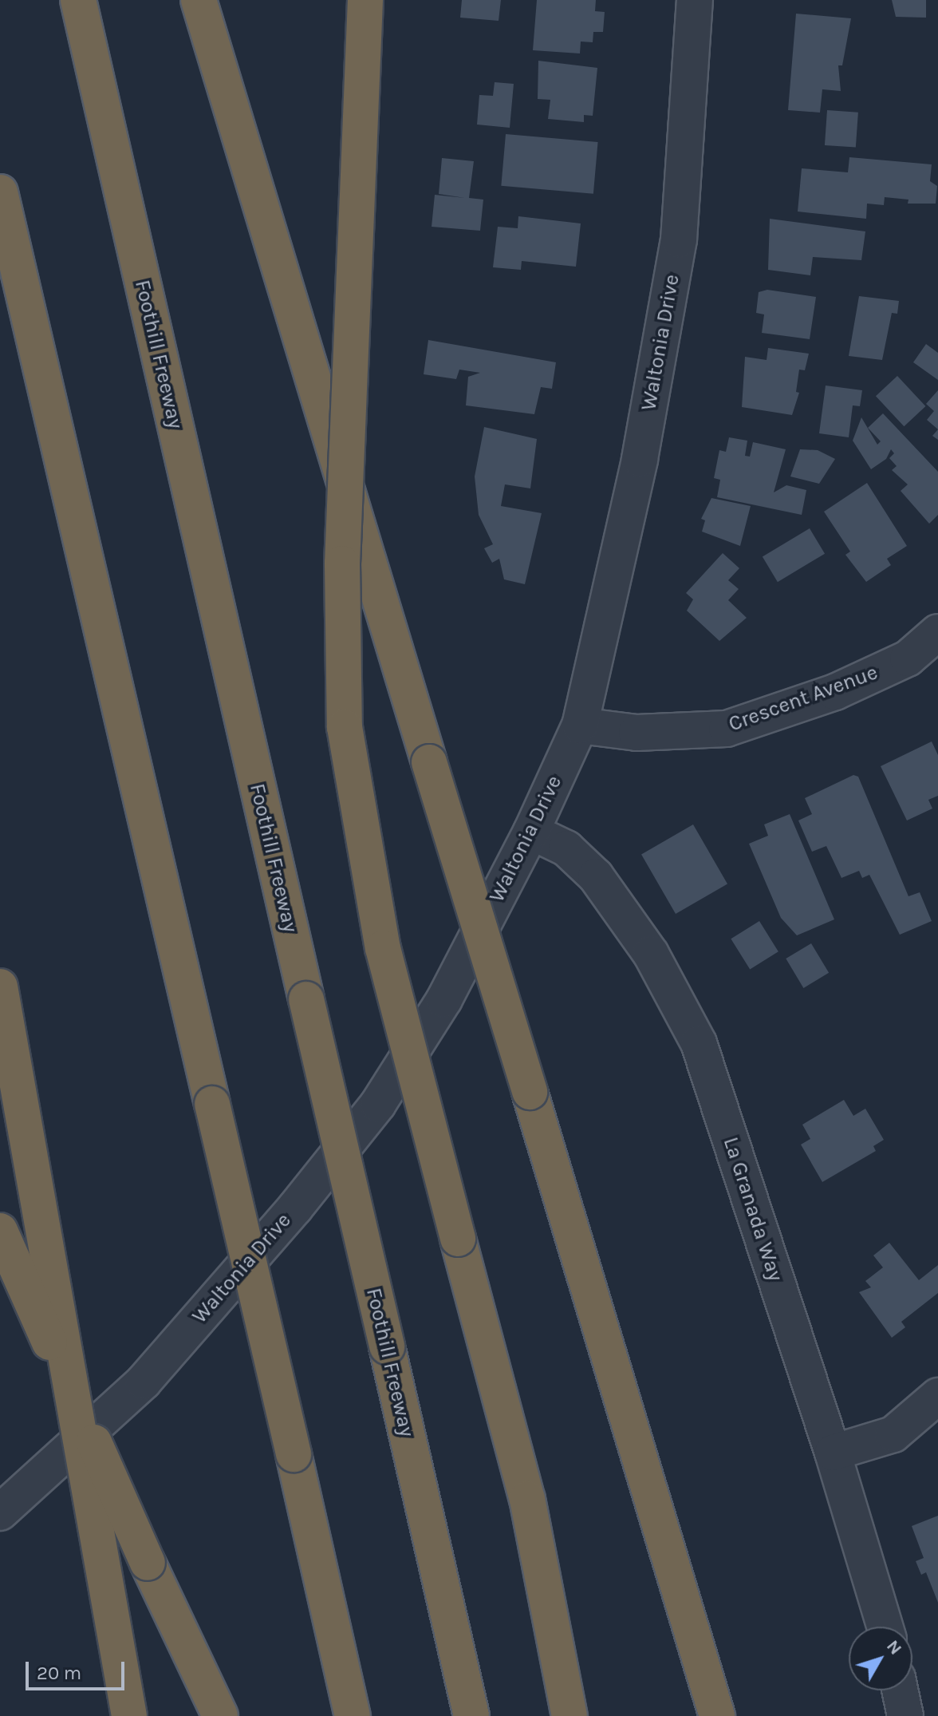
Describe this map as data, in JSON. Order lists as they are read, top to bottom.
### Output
{
  "streets": {
    "highway": ["Foothill Freeway"],
    "street": ["Waltonia Drive", "Crescent Avenue", "La Granada Way"]
  },
  "crossings": [
    ["Waltonia Drive", "Crescent Avenue"],
    ["Waltonia Drive", "La Granada Way"]
  ],
  "scale_bar": "20 m",
  "north": "top right"
}
